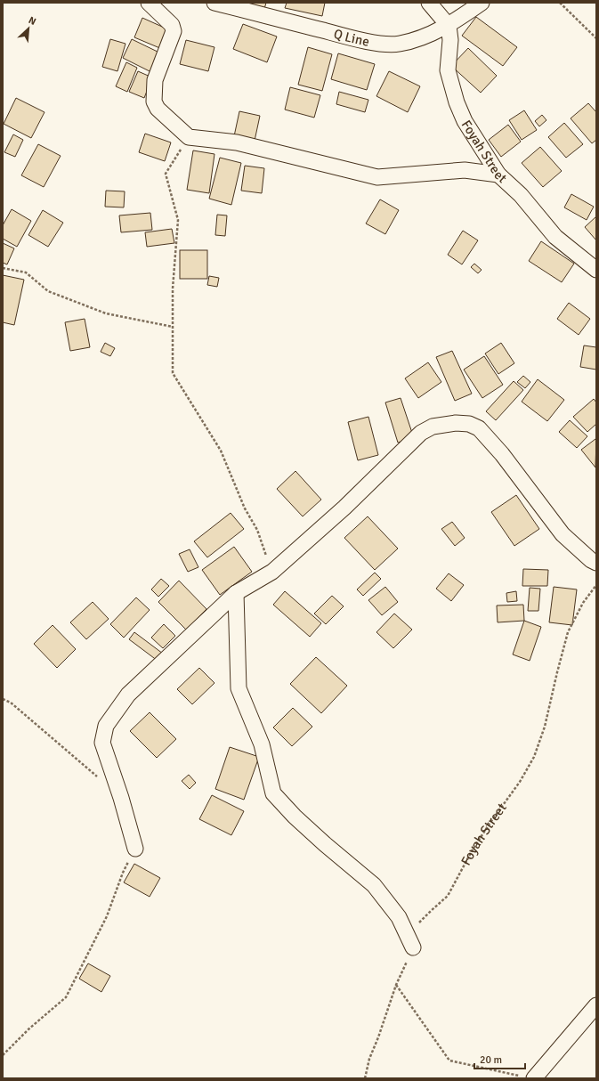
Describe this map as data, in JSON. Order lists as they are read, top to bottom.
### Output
{
  "streets": {
    "street": ["Q Line", "Foyah Street"]
  },
  "crossings": [
    ["Q Line", "Foyah Street"]
  ],
  "scale_bar": "20 m",
  "north": "top right"
}
